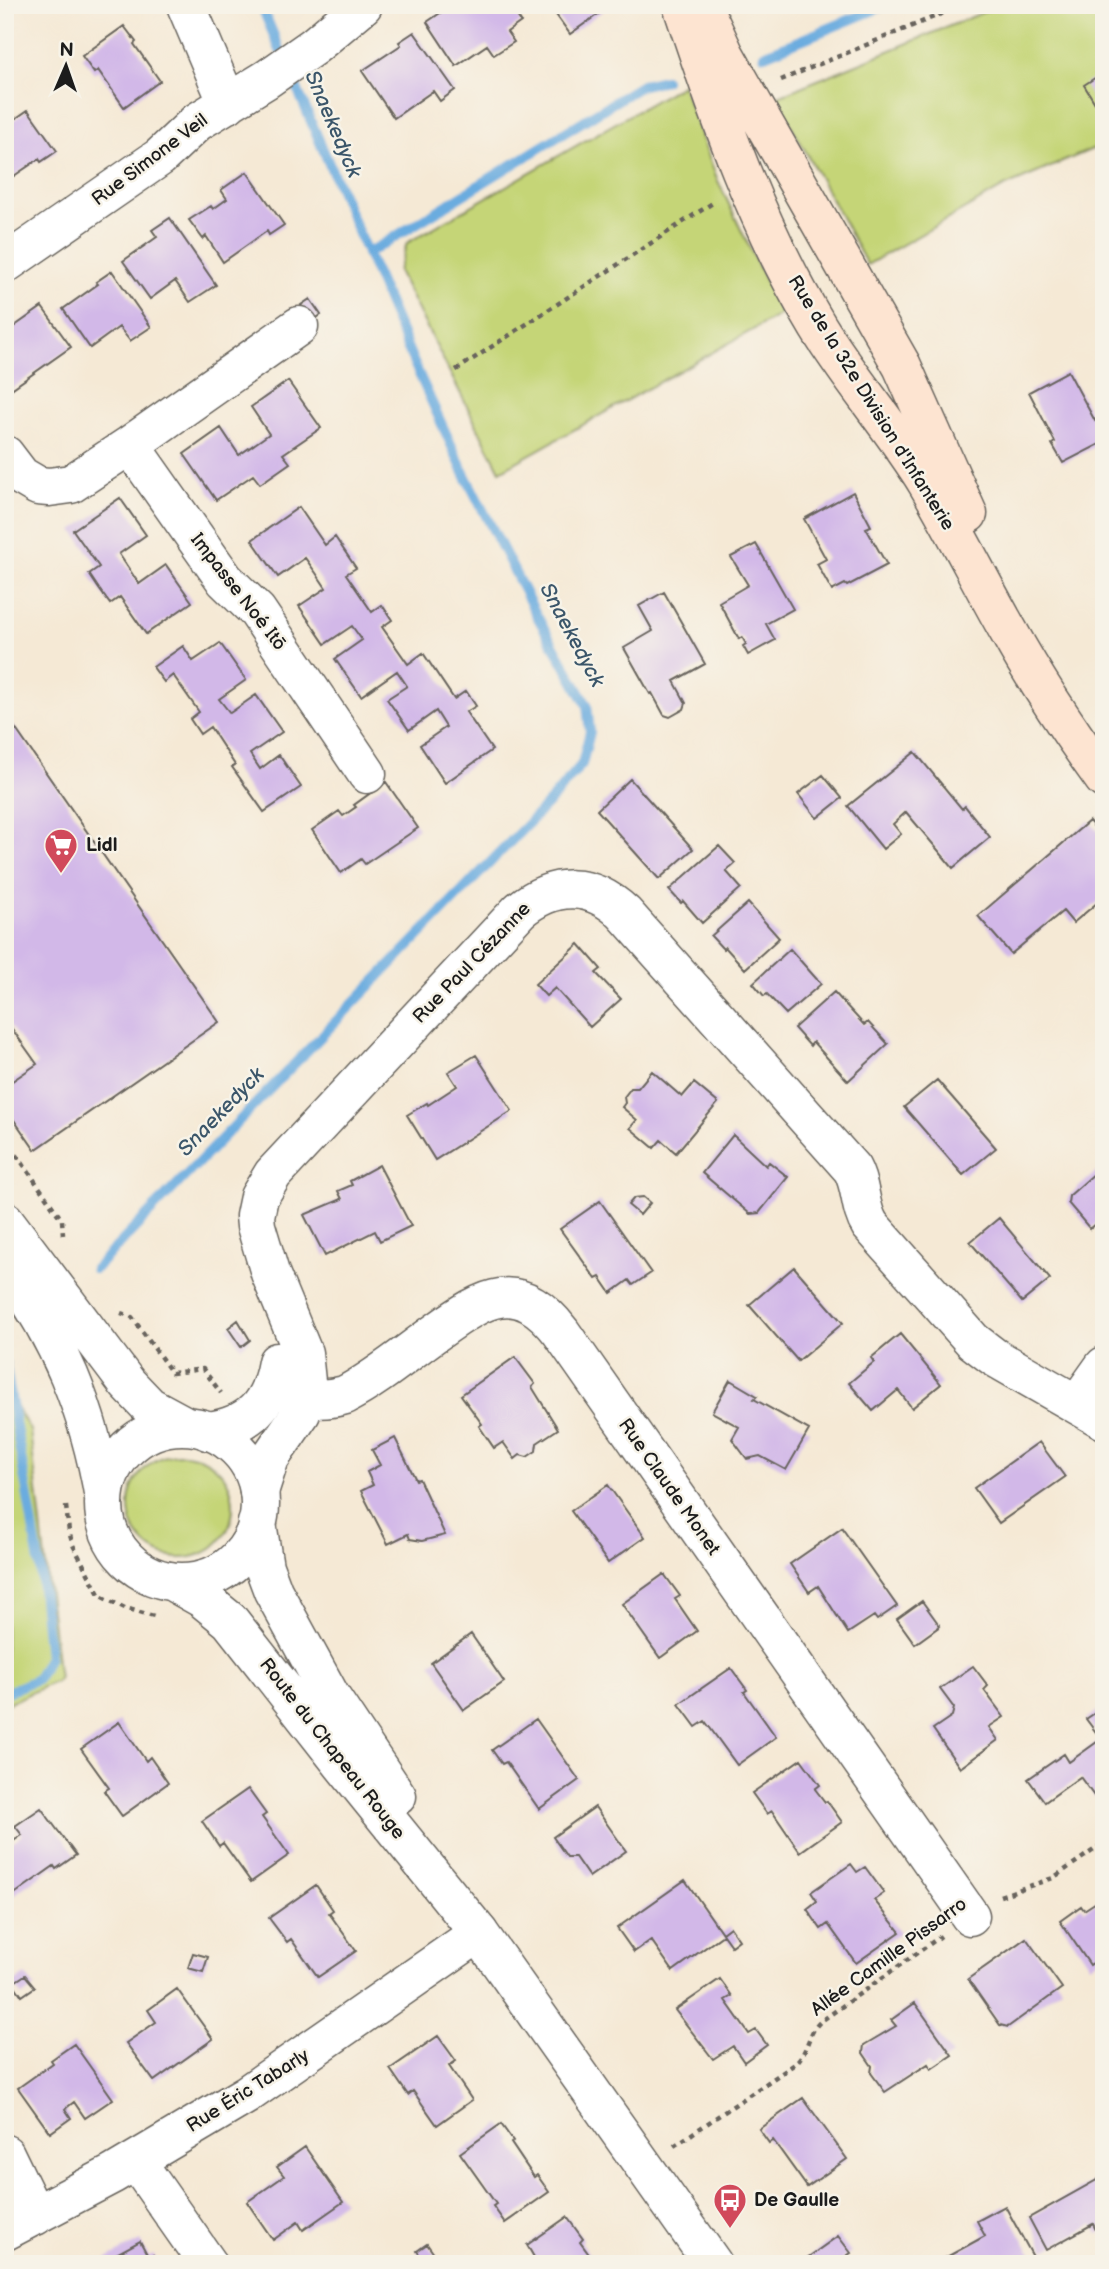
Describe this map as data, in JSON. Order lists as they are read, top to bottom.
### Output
{
  "streets": {
    "main road": ["Rue de la 32e Division d'Infanterie"],
    "street": [
      "Rue Simone Veil",
      "Impasse Noé Itō",
      "Rue Paul Cézanne",
      "Rue Claude Monet",
      "Route du Chapeau Rouge",
      "Rue Éric Tabarly"
    ],
    "path": ["Allée Camille Pissarro"]
  },
  "crossings": [
    ["Rue Paul Cézanne", "Rue Claude Monet"],
    ["Rue Paul Cézanne", "Route du Chapeau Rouge"],
    ["Rue Claude Monet", "Allée Camille Pissarro"],
    ["Route du Chapeau Rouge", "Allée Camille Pissarro"],
    ["Route du Chapeau Rouge", "Rue Éric Tabarly"]
  ],
  "water": ["Snaekedyck"],
  "places": {
    "supermarket": ["Lidl"],
    "bus stop": ["De Gaulle"]
  },
  "north": "top"
}
